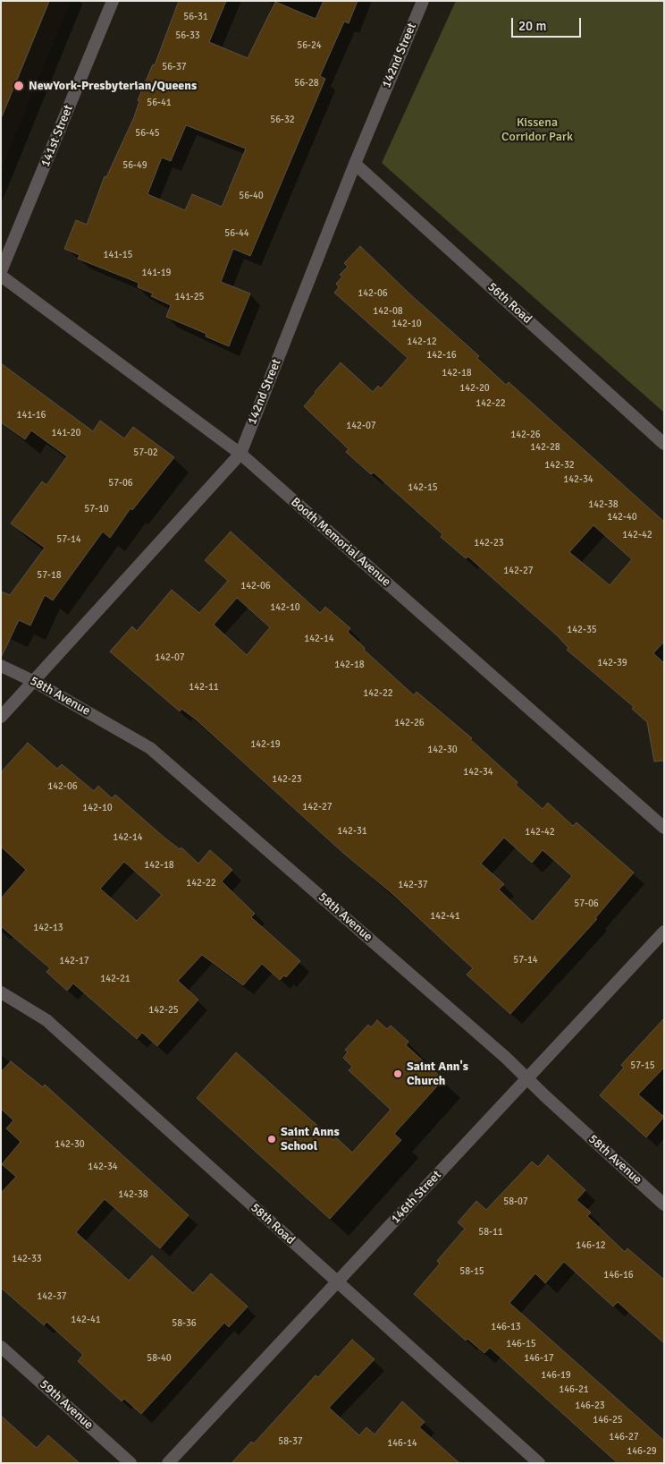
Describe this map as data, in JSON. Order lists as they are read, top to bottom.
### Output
{
  "streets": {
    "street": [
      "142nd Street",
      "141st Street",
      "56th Road",
      "Booth Memorial Avenue",
      "58th Avenue",
      "146th Street",
      "58th Road",
      "59th Avenue"
    ]
  },
  "crossings": [
    ["142nd Street", "56th Road"],
    ["142nd Street", "Booth Memorial Avenue"],
    ["142nd Street", "58th Avenue"],
    ["58th Avenue", "146th Street"],
    ["146th Street", "58th Road"]
  ],
  "parks": ["Kissena Corridor Park"],
  "places": ["NewYork-Presbyterian/Queens", "Saint Ann's Church", "Saint Anns School"],
  "house_numbers": [
    "56-31",
    "56-33",
    "56-24",
    "56-37",
    "56-28",
    "56-41",
    "56-32",
    "56-45",
    "56-49",
    "56-40",
    "56-44",
    "141-15",
    "141-19",
    "142-06",
    "141-25",
    "142-08",
    "142-10",
    "142-12",
    "142-16",
    "142-18",
    "142-20",
    "142-22",
    "141-16",
    "142-07",
    "141-20",
    "142-26",
    "142-28",
    "57-02",
    "142-32",
    "142-34",
    "57-06",
    "142-15",
    "142-38",
    "57-10",
    "142-40",
    "142-42",
    "57-14",
    "142-23",
    "142-27",
    "57-18",
    "142-06",
    "142-10",
    "142-35",
    "142-14",
    "142-07",
    "142-39",
    "142-18",
    "142-11",
    "142-22",
    "142-26",
    "142-19",
    "142-30",
    "142-34",
    "142-23",
    "142-06",
    "142-27",
    "142-10",
    "142-31",
    "142-42",
    "142-14",
    "142-18",
    "142-22",
    "142-37",
    "57-06",
    "142-41",
    "142-13",
    "57-14",
    "142-17",
    "142-21",
    "142-25",
    "57-15",
    "142-30",
    "142-34",
    "142-38",
    "58-07",
    "58-11",
    "146-12",
    "142-33",
    "58-15",
    "146-16",
    "142-37",
    "142-41",
    "58-36",
    "146-13",
    "146-15",
    "58-40",
    "146-17",
    "146-19",
    "146-21",
    "146-23",
    "146-25",
    "146-27",
    "58-37",
    "146-14",
    "146-29"
  ],
  "scale_bar": "20 m"
}
